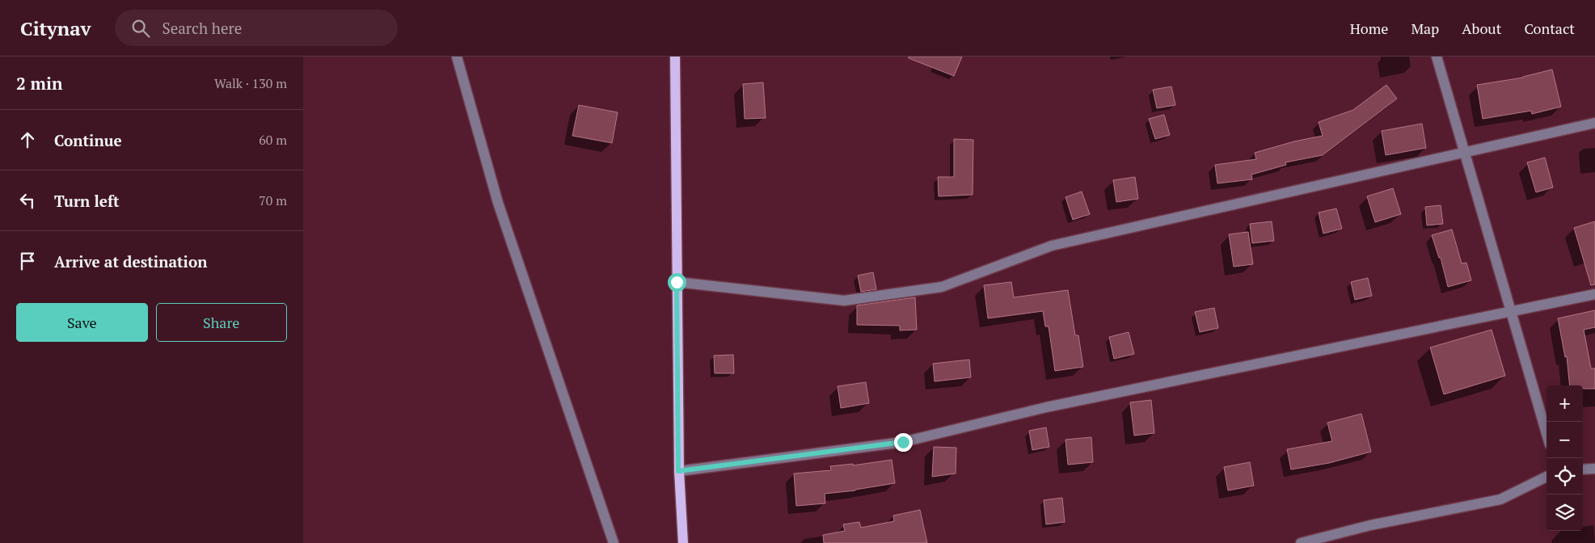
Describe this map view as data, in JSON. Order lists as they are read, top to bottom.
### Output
{
  "page": {
    "header": "Citynav",
    "search": "Search here",
    "nav": [
      "Home",
      "Map",
      "About",
      "Contact"
    ],
    "heading": ["2 min", "Walk · 130 m"],
    "list": [
      ["Continue", "60 m"],
      ["Turn left", "70 m"],
      "Arrive at destination"
    ],
    "buttons": ["Save", "Share"],
    "map_buttons": ["+", "−"]
  }
}
